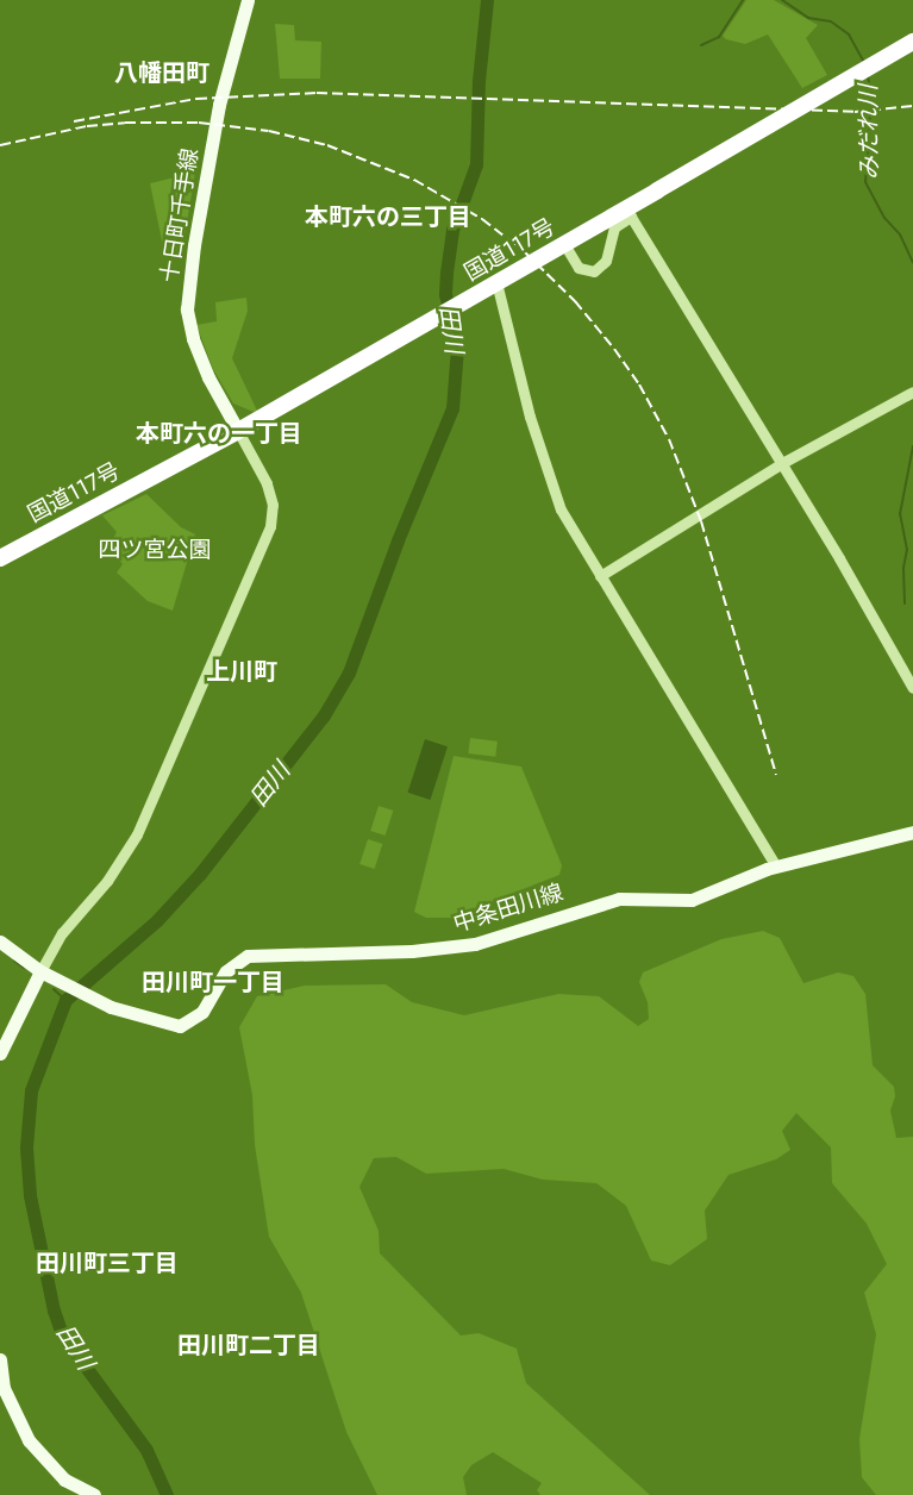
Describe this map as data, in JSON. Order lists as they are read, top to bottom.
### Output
{
  "streets": {
    "highway": ["国道117号"],
    "main road": ["十日町千手線", "中条田川線"]
  },
  "crossings": [
    ["十日町千手線", "国道117号"]
  ],
  "districts": [
    "八幡田町",
    "本町六の三丁目",
    "本町六の一丁目",
    "上川町",
    "田川町一丁目",
    "田川町三丁目",
    "田川町二丁目"
  ],
  "water": ["みだれ川", "田川"],
  "parks": ["四ツ宮公園"]
}
